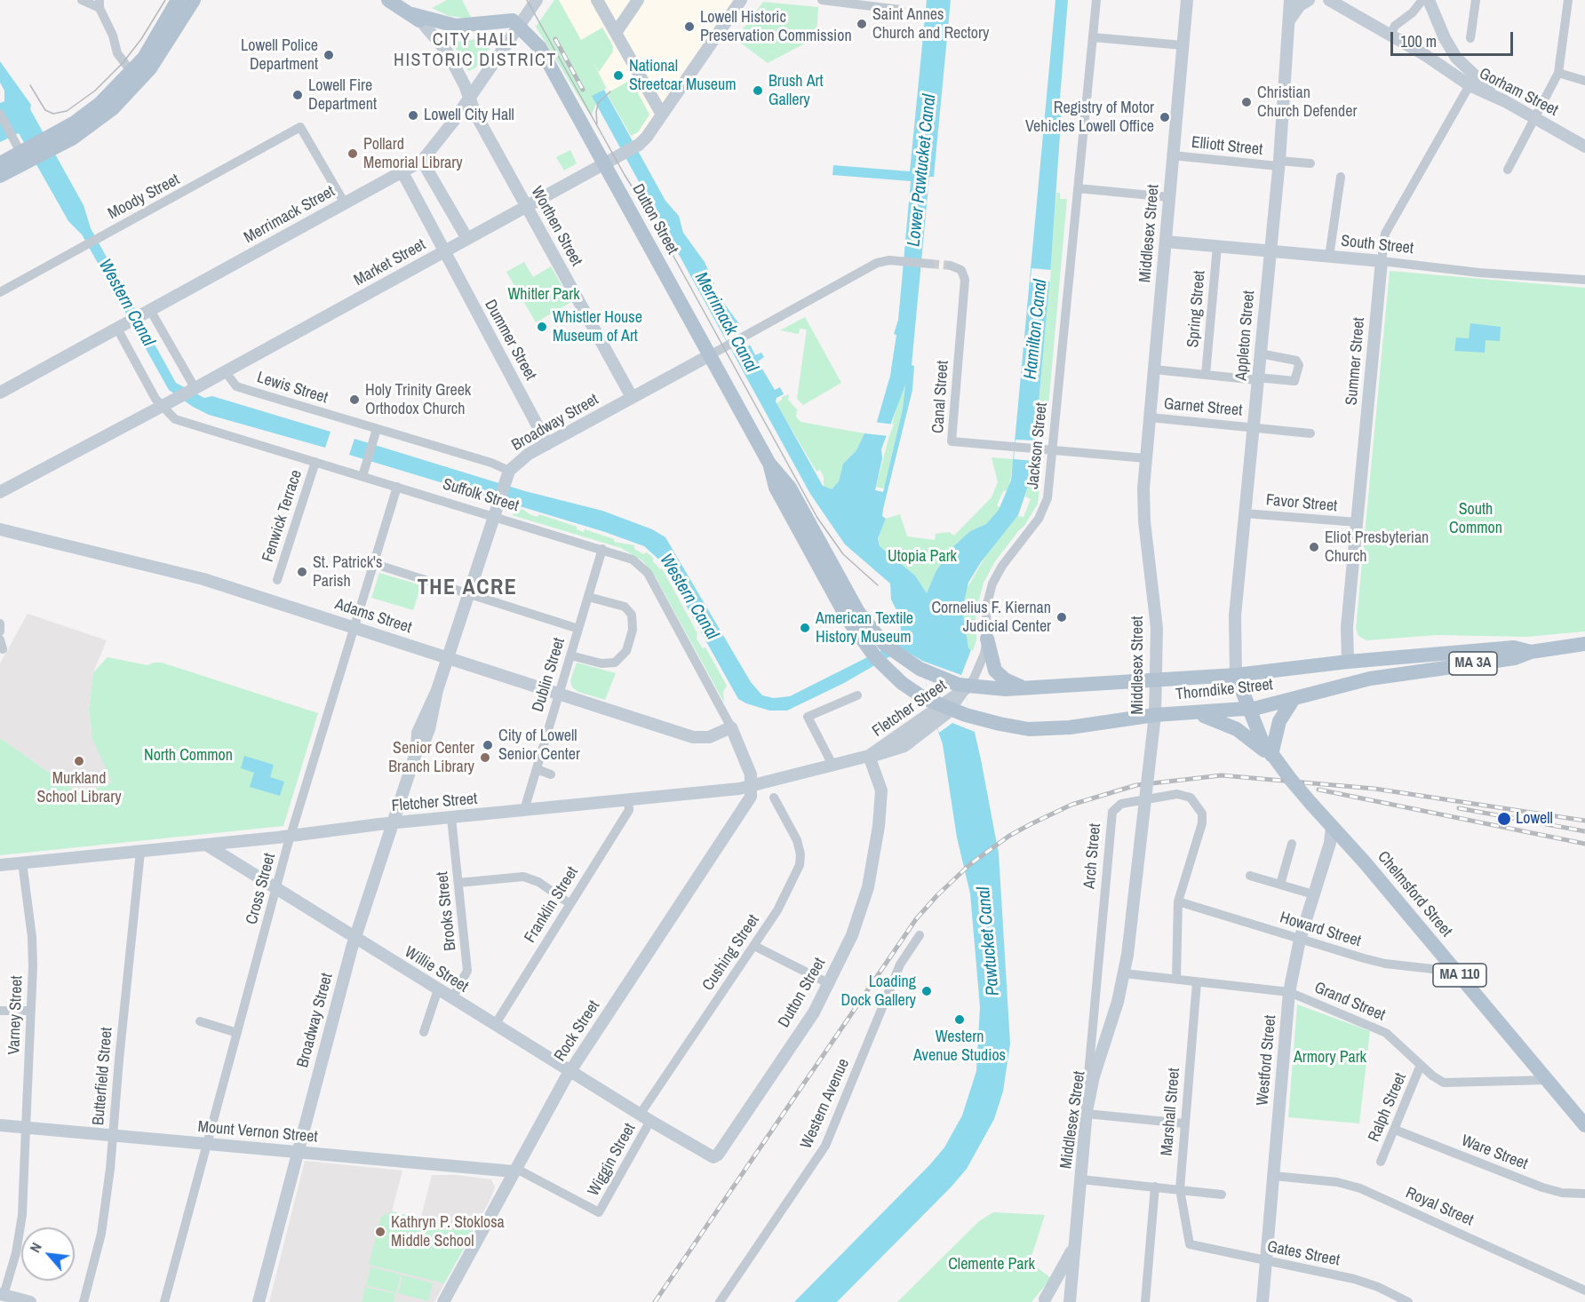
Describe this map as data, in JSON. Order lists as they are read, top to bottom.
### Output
{
  "streets": {
    "main road": [
      "Gorham Street",
      "Merrimack Street",
      "Dutton Street",
      "Worthen Street",
      "Middlesex Street",
      "South Street",
      "Market Street",
      "Appleton Street",
      "Dummer Street",
      "Summer Street",
      "Broadway Street",
      "Suffolk Street",
      "Adams Street",
      "MA 3A",
      "Thorndike Street",
      "Fletcher Street",
      "Chelmsford Street",
      "Willie Street",
      "MA 110",
      "Rock Street",
      "Westford Street",
      "Mount Vernon Street"
    ],
    "street": [
      "Elliott Street",
      "Moody Street",
      "Spring Street",
      "Lewis Street",
      "Canal Street",
      "Garnet Street",
      "Jackson Street",
      "Favor Street",
      "Fenwick Terrace",
      "Dublin Street",
      "Arch Street",
      "Cross Street",
      "Franklin Street",
      "Brooks Street",
      "Howard Street",
      "Cushing Street",
      "Grand Street",
      "Varney Street",
      "Butterfield Street",
      "Western Avenue",
      "Ralph Street",
      "Marshall Street",
      "Ware Street",
      "Wiggin Street",
      "Royal Street",
      "Gates Street"
    ]
  },
  "crossings": [
    ["Gorham Street", "Summer Street"],
    ["Elliott Street", "Middlesex Street"],
    ["Elliott Street", "Appleton Street"],
    ["Moody Street", "Merrimack Street"],
    ["Merrimack Street", "Dutton Street"],
    ["Merrimack Street", "Worthen Street"],
    ["Merrimack Street", "Dummer Street"],
    ["Merrimack Street", "Suffolk Street"],
    ["Dutton Street", "Market Street"],
    ["Dutton Street", "Broadway Street"],
    ["Dutton Street", "Jackson Street"],
    ["Dutton Street", "Thorndike Street"],
    ["Dutton Street", "Fletcher Street"],
    ["Dutton Street", "Cushing Street"],
    ["Dutton Street", "Willie Street"],
    ["Dutton Street", "Wiggin Street"],
    ["Worthen Street", "Market Street"],
    ["Worthen Street", "Broadway Street"],
    ["Middlesex Street", "South Street"],
    ["Middlesex Street", "Canal Street"],
    ["Middlesex Street", "Garnet Street"],
    ["Middlesex Street", "Thorndike Street"],
    ["Middlesex Street", "Arch Street"],
    ["Middlesex Street", "Grand Street"],
    ["South Street", "Spring Street"],
    ["South Street", "Appleton Street"],
    ["South Street", "Summer Street"],
    ["Market Street", "Dummer Street"],
    ["Market Street", "Lewis Street"],
    ["Market Street", "Suffolk Street"],
    ["Appleton Street", "Garnet Street"],
    ["Appleton Street", "Favor Street"],
    ["Appleton Street", "Thorndike Street"],
    ["Appleton Street", "Chelmsford Street"],
    ["Dummer Street", "Broadway Street"],
    ["Summer Street", "Favor Street"],
    ["Summer Street", "Thorndike Street"],
    ["Lewis Street", "Broadway Street"],
    ["Canal Street", "Jackson Street"],
    ["Broadway Street", "Suffolk Street"],
    ["Broadway Street", "Adams Street"],
    ["Broadway Street", "Fletcher Street"],
    ["Broadway Street", "Willie Street"],
    ["Broadway Street", "Mount Vernon Street"],
    ["Jackson Street", "Thorndike Street"],
    ["Jackson Street", "Fletcher Street"],
    ["Suffolk Street", "Fenwick Terrace"],
    ["Suffolk Street", "Adams Street"],
    ["Suffolk Street", "Dublin Street"],
    ["Suffolk Street", "Fletcher Street"],
    ["Suffolk Street", "Cross Street"],
    ["Suffolk Street", "Rock Street"],
    ["Adams Street", "Dublin Street"],
    ["Adams Street", "Cross Street"],
    ["Dublin Street", "Fletcher Street"],
    ["Thorndike Street", "Fletcher Street"],
    ["Thorndike Street", "Chelmsford Street"],
    ["Fletcher Street", "Cross Street"],
    ["Fletcher Street", "Franklin Street"],
    ["Fletcher Street", "Brooks Street"],
    ["Fletcher Street", "Willie Street"],
    ["Fletcher Street", "Varney Street"],
    ["Fletcher Street", "Rock Street"],
    ["Fletcher Street", "Butterfield Street"],
    ["Arch Street", "Howard Street"],
    ["Arch Street", "Grand Street"],
    ["Cross Street", "Willie Street"],
    ["Cross Street", "Mount Vernon Street"],
    ["Chelmsford Street", "Howard Street"],
    ["Chelmsford Street", "Grand Street"],
    ["Chelmsford Street", "Westford Street"],
    ["Franklin Street", "Willie Street"],
    ["Brooks Street", "Willie Street"],
    ["Howard Street", "Westford Street"],
    ["Cushing Street", "Willie Street"],
    ["Cushing Street", "Wiggin Street"],
    ["Willie Street", "Rock Street"],
    ["Willie Street", "Wiggin Street"],
    ["Grand Street", "Westford Street"],
    ["Grand Street", "Ralph Street"],
    ["Grand Street", "Marshall Street"],
    ["Varney Street", "Mount Vernon Street"],
    ["Rock Street", "Mount Vernon Street"],
    ["Rock Street", "Wiggin Street"],
    ["Westford Street", "Royal Street"],
    ["Westford Street", "Gates Street"],
    ["Butterfield Street", "Mount Vernon Street"],
    ["Ralph Street", "Ware Street"],
    ["Marshall Street", "Gates Street"],
    ["Mount Vernon Street", "Wiggin Street"]
  ],
  "districts": ["CITY HALL HISTORIC DISTRICT", "THE ACRE"],
  "water": [
    "Lower Pawtucket Canal",
    "Western Canal",
    "Merrimack Canal",
    "Hamilton Canal",
    "Pawtucket Canal"
  ],
  "parks": [
    "Whitler Park",
    "South Common",
    "Utopia Park",
    "North Common",
    "Armory Park",
    "Clemente Park"
  ],
  "places": [
    "Saint Annes Church and Rectory",
    "Lowell Historic Preservation Commission",
    "Lowell Police Department",
    "National Streetcar Museum",
    "Brush Art Gallery",
    "Lowell Fire Department",
    "Christian Church Defender",
    "Lowell City Hall",
    "Registry of Motor Vehicles Lowell Office",
    "Pollard Memorial Library",
    "Whistler House Museum of Art",
    "Holy Trinity Greek Orthodox Church",
    "Eliot Presbyterian Church",
    "St. Patrick's Parish",
    "Cornelius F. Kiernan Judicial Center",
    "American Textile History Museum",
    "City of Lowell Senior Center",
    "Senior Center Branch Library",
    "Murkland School Library",
    "Lowell",
    "Loading Dock Gallery",
    "Western Avenue Studios",
    "Kathryn P. Stoklosa Middle School"
  ],
  "scale_bar": "100 m",
  "north": "top left"
}
